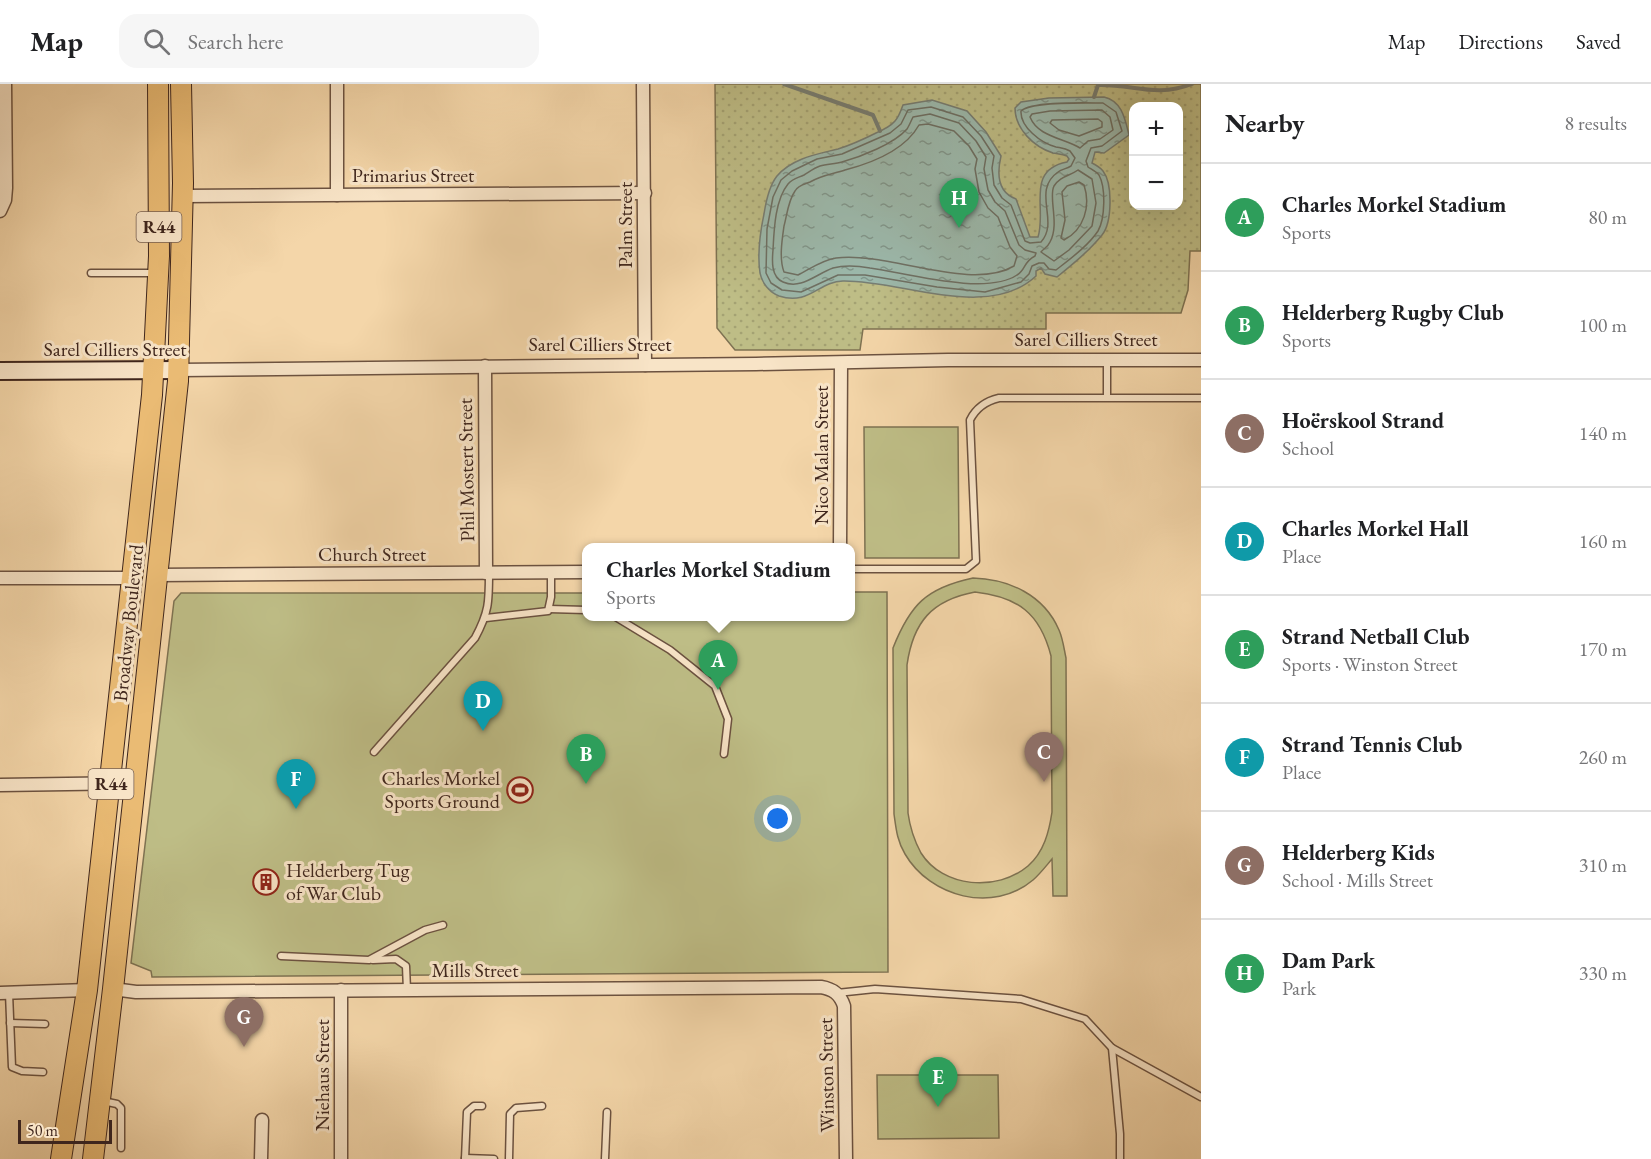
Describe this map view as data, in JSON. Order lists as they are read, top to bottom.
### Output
{
  "streets": {
    "main road": ["R44", "Broadway Boulevard"],
    "street": [
      "Primarius Street",
      "Palm Street",
      "Sarel Cilliers Street",
      "Nico Malan Street",
      "Phil Mostert Street",
      "Church Street",
      "Mills Street",
      "Niehaus Street",
      "Winston Street"
    ]
  },
  "crossings": [
    ["Primarius Street", "Palm Street"],
    ["Primarius Street", "Broadway Boulevard"],
    ["Palm Street", "Sarel Cilliers Street"],
    ["Sarel Cilliers Street", "Nico Malan Street"],
    ["Sarel Cilliers Street", "Phil Mostert Street"],
    ["Sarel Cilliers Street", "Broadway Boulevard"],
    ["Phil Mostert Street", "Church Street"],
    ["Church Street", "Broadway Boulevard"],
    ["Broadway Boulevard", "Mills Street"],
    ["Mills Street", "Niehaus Street"],
    ["Mills Street", "Winston Street"]
  ],
  "places": {
    "sports": ["Charles Morkel Sports Ground"],
    "building": ["Helderberg Tug of War Club"]
  },
  "scale_bar": "50 m",
  "page": {
    "header": "Map",
    "search": "Search here",
    "nav": ["Map", "Directions", "Saved"],
    "heading": ["Nearby", "8 results"],
    "map_buttons": ["+", "−"],
    "list": [
      {
        "mark": "A",
        "name": "Charles Morkel Stadium",
        "note": "Sports",
        "value": "80 m"
      },
      {
        "mark": "B",
        "name": "Helderberg Rugby Club",
        "note": "Sports",
        "value": "100 m"
      },
      {
        "mark": "C",
        "name": "Hoërskool Strand",
        "note": "School",
        "value": "140 m"
      },
      {
        "mark": "D",
        "name": "Charles Morkel Hall",
        "note": "Place",
        "value": "160 m"
      },
      {
        "mark": "E",
        "name": "Strand Netball Club",
        "note": "Sports · Winston Street",
        "value": "170 m"
      },
      {
        "mark": "F",
        "name": "Strand Tennis Club",
        "note": "Place",
        "value": "260 m"
      },
      {
        "mark": "G",
        "name": "Helderberg Kids",
        "note": "School · Mills Street",
        "value": "310 m"
      },
      {
        "mark": "H",
        "name": "Dam Park",
        "note": "Park",
        "value": "330 m"
      }
    ],
    "pins": [
      "H",
      "A",
      "D",
      "C",
      "B",
      "F",
      "G",
      "E"
    ],
    "popup": ["Charles Morkel Stadium", "Sports"],
    "scale": "50 m"
  }
}
